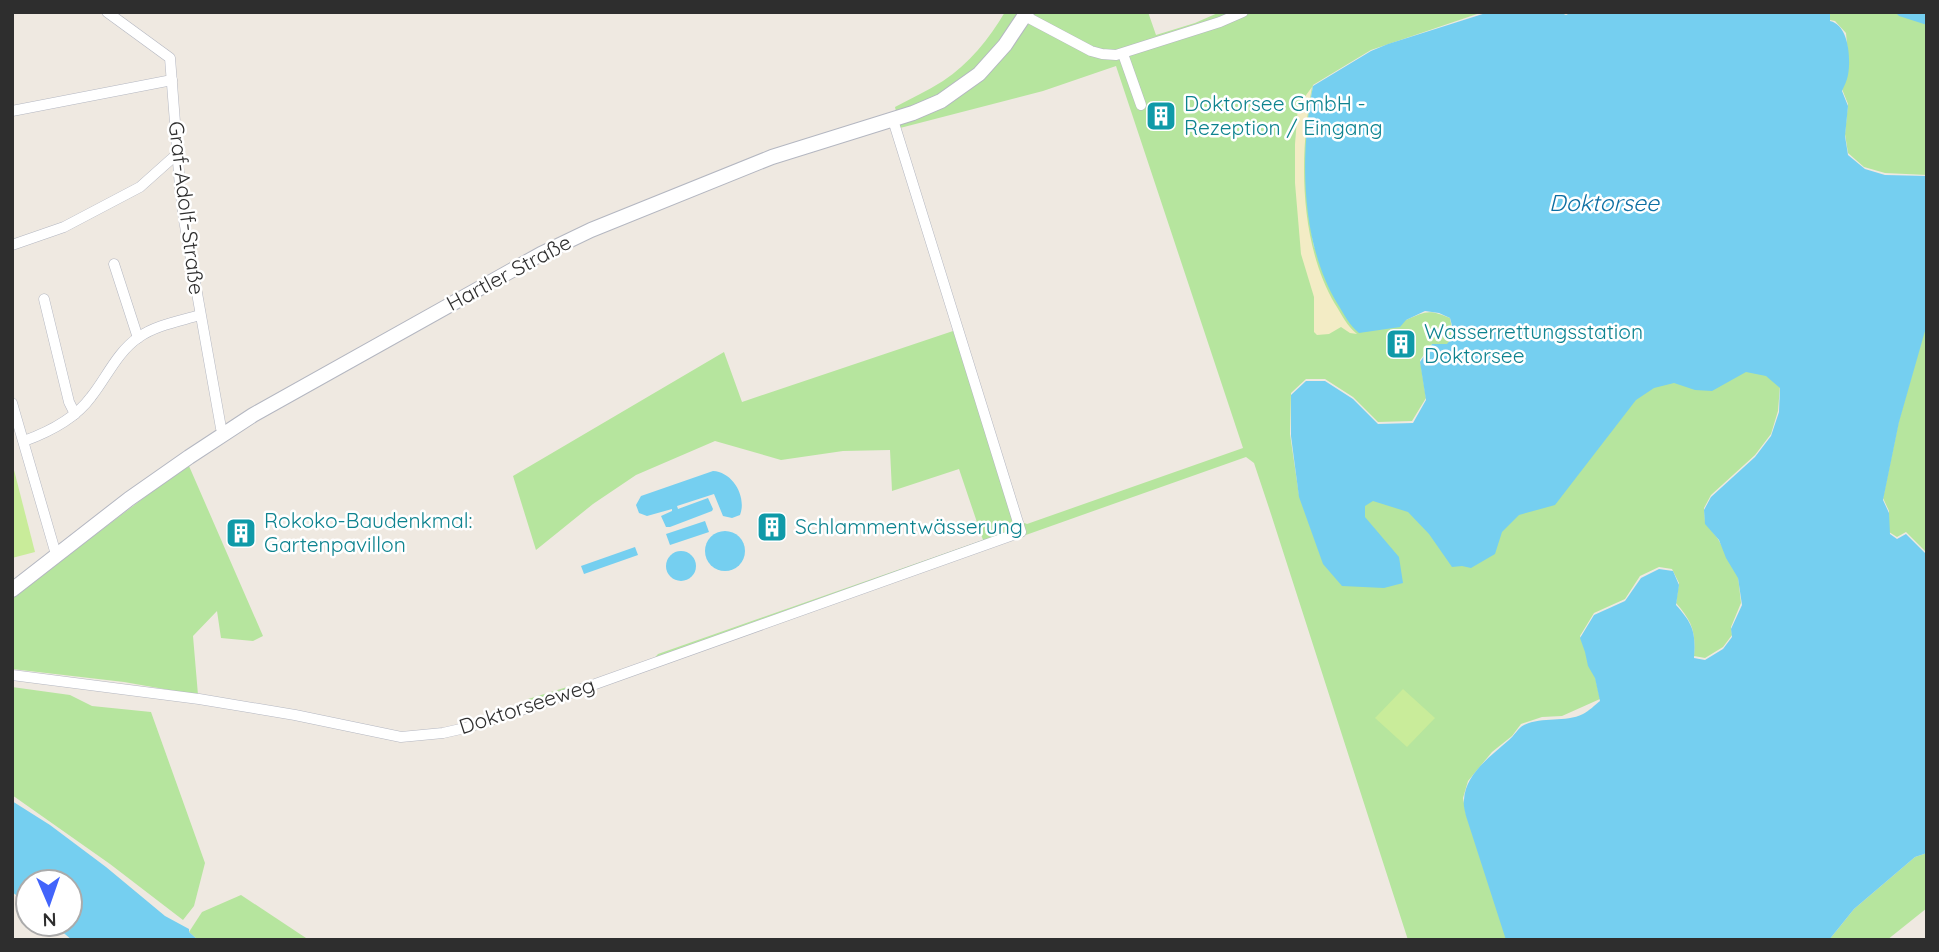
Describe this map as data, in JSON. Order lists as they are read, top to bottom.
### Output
{
  "streets": {
    "main road": ["Hartler Straße"],
    "street": ["Graf-Adolf-Straße", "Doktorseeweg"]
  },
  "crossings": [
    ["Graf-Adolf-Straße", "Hartler Straße"],
    ["Hartler Straße", "Doktorseeweg"]
  ],
  "water": ["Doktorsee"],
  "places": {
    "building": [
      "Doktorsee GmbH - Rezeption / Eingang",
      "Wasserrettungsstation Doktorsee",
      "Schlammentwässerung",
      "Rokoko-Baudenkmal: Gartenpavillon"
    ]
  },
  "north": "bottom"
}
